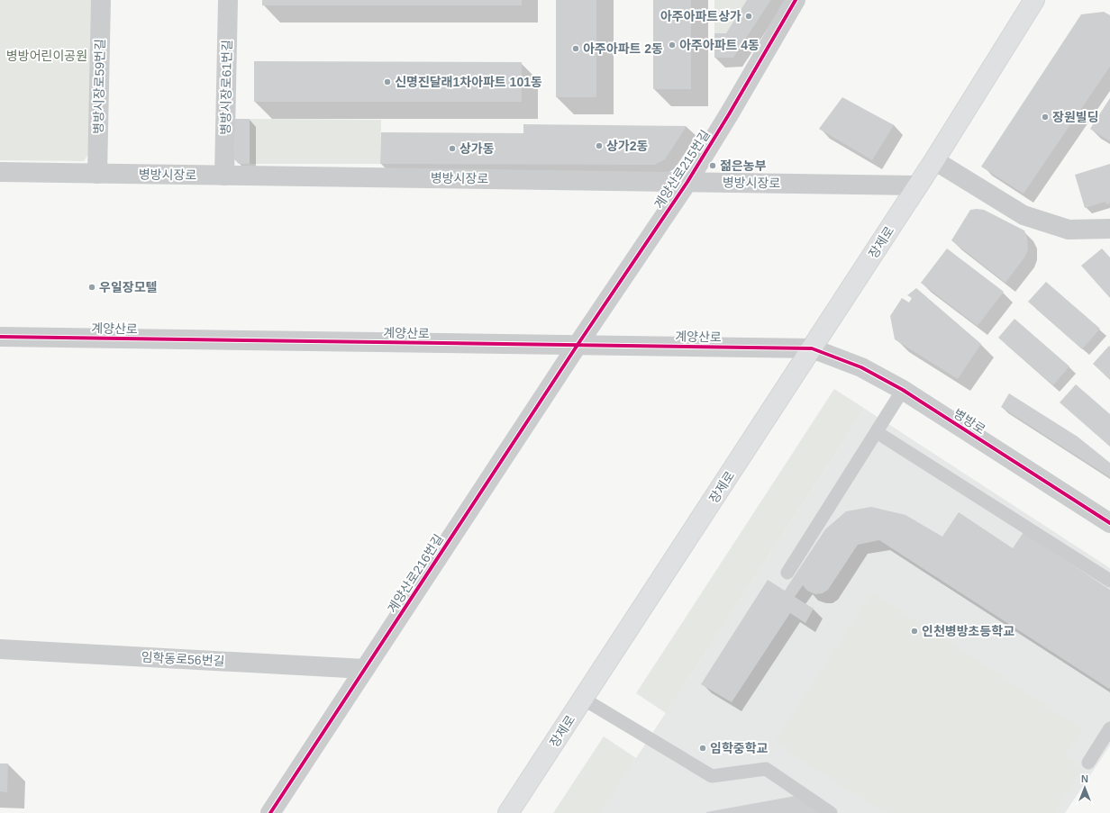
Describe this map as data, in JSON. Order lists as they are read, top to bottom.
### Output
{
  "streets": {
    "main road": ["장제로"],
    "street": [
      "병방시장로59번길",
      "병방시장로61번길",
      "계양산로215번길",
      "병방시장로",
      "계양산로",
      "병방로",
      "계양산로216번길",
      "임학동로56번길"
    ]
  },
  "crossings": [
    ["병방시장로59번길", "병방시장로"],
    ["병방시장로61번길", "병방시장로"],
    ["계양산로215번길", "병방시장로"],
    ["계양산로215번길", "계양산로"],
    ["계양산로215번길", "계양산로216번길"],
    ["병방시장로", "장제로"],
    ["장제로", "계양산로"],
    ["장제로", "병방로"],
    ["계양산로", "병방로"],
    ["계양산로", "계양산로216번길"],
    ["계양산로216번길", "임학동로56번길"]
  ],
  "parks": ["병방어린이공원"],
  "places": [
    "아주아파트상가",
    "아주아파트 4동",
    "아주아파트 2동",
    "신명진달래1차아파트 101동",
    "장원빌딩",
    "상가2동",
    "상가동",
    "젊은농부",
    "우일장모텔",
    "인천병방초등학교",
    "임학중학교"
  ],
  "north": "top"
}
